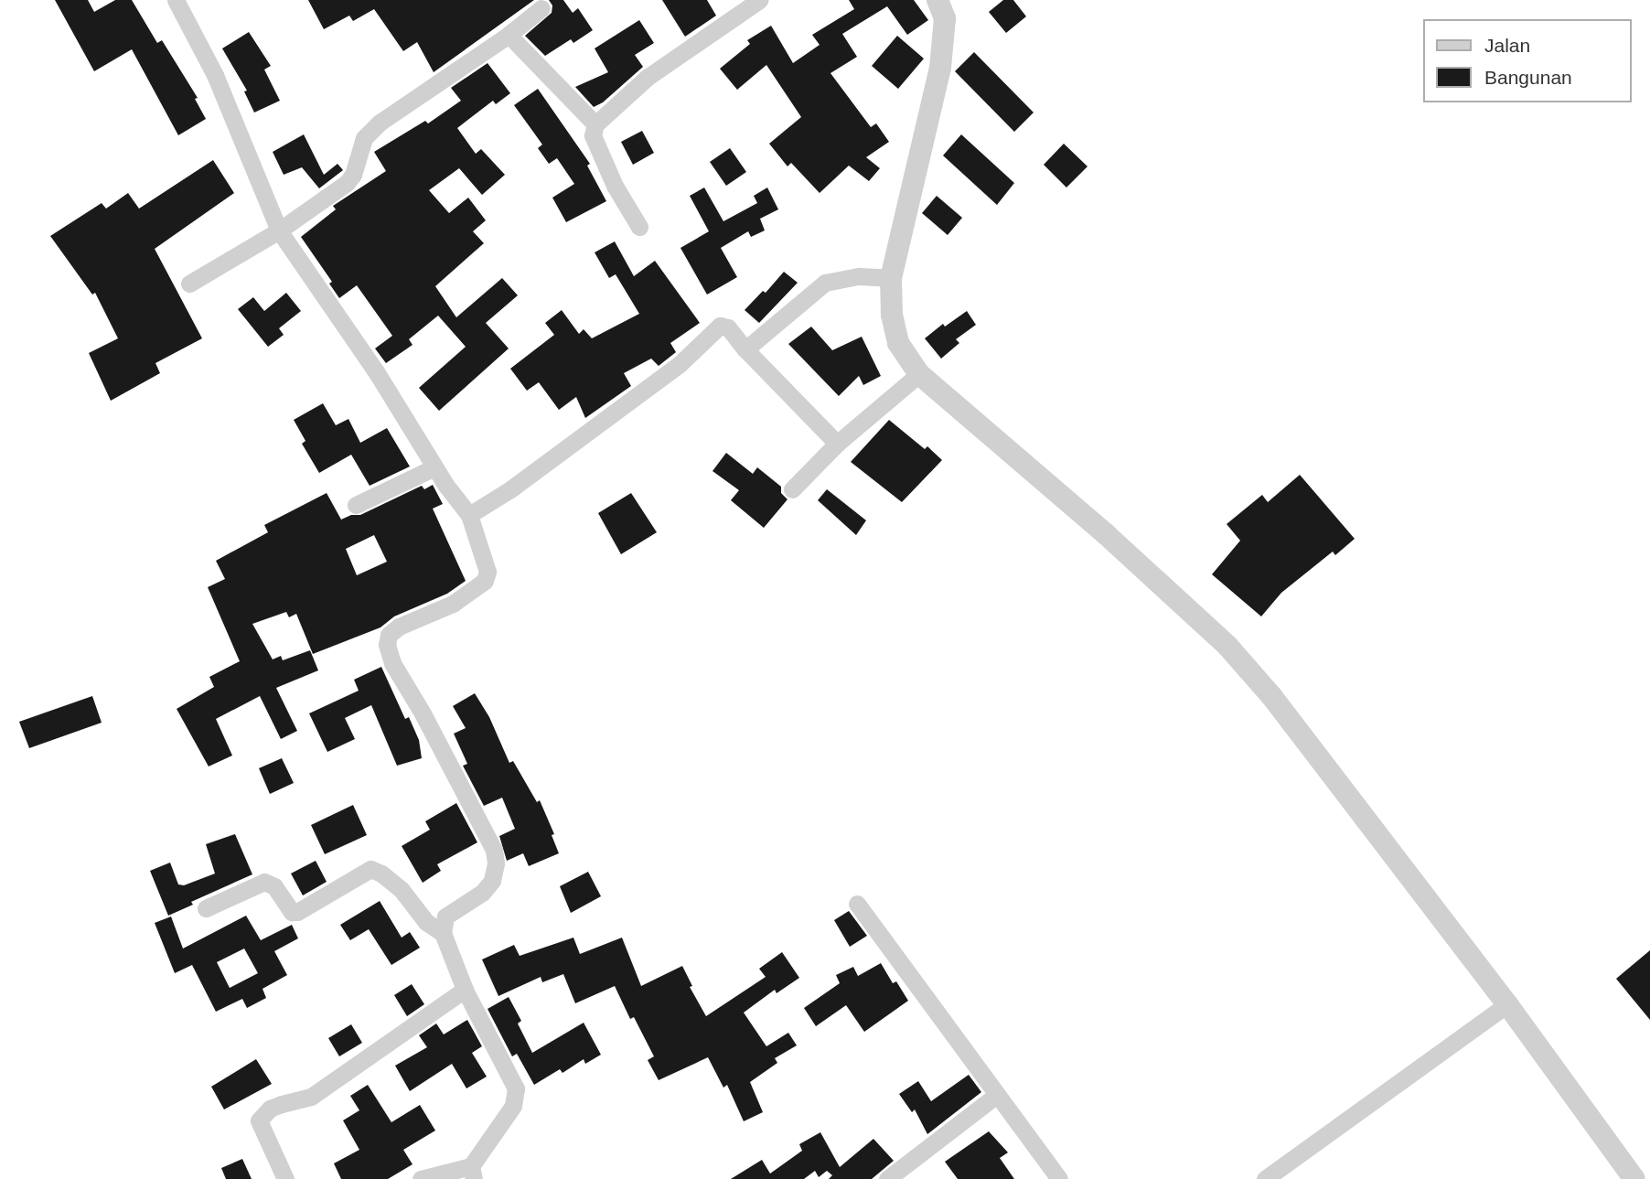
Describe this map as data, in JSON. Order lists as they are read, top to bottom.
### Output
{
  "legend": ["Jalan", "Bangunan"]
}
